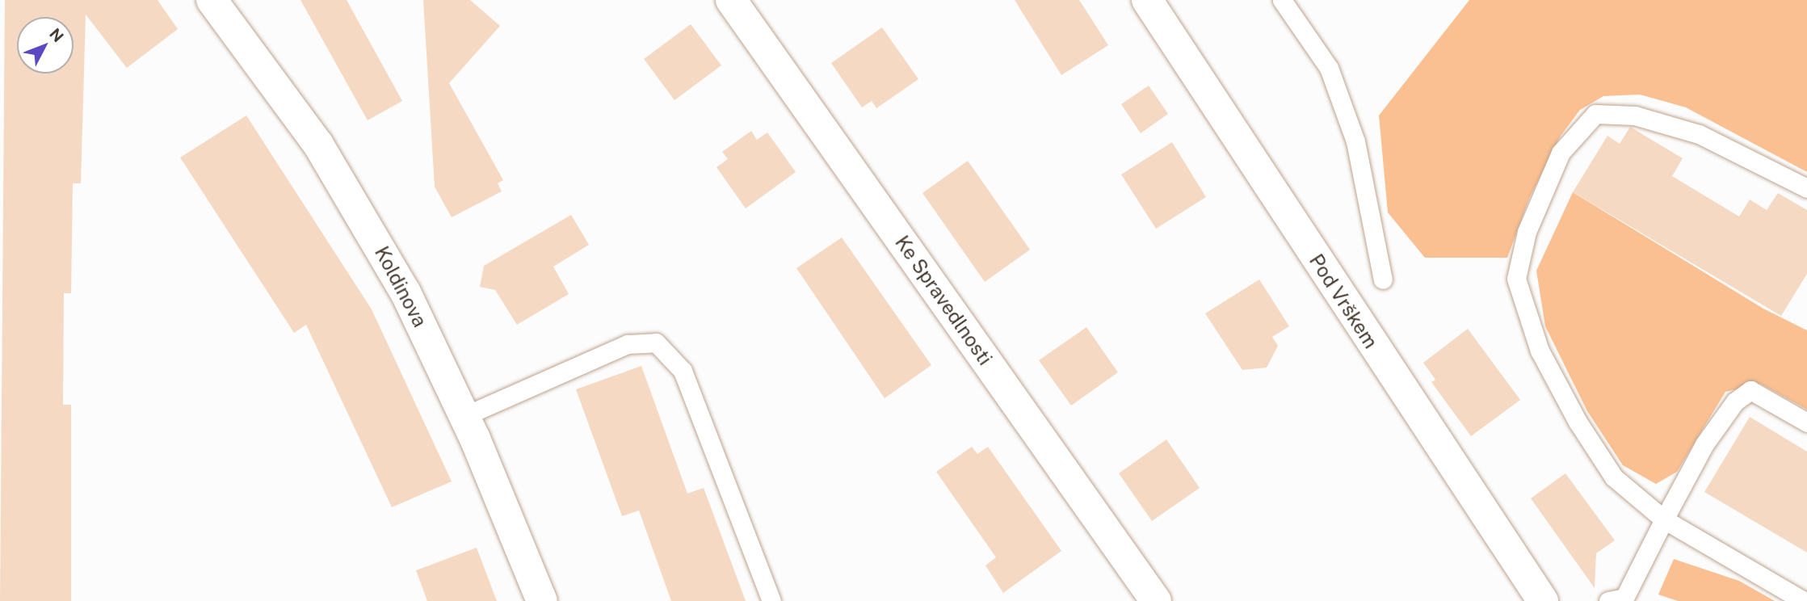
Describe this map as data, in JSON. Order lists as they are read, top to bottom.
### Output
{
  "streets": {
    "street": ["Koldinova", "Ke Spravedlnosti", "Pod Vrškem"]
  },
  "north": "top right"
}
